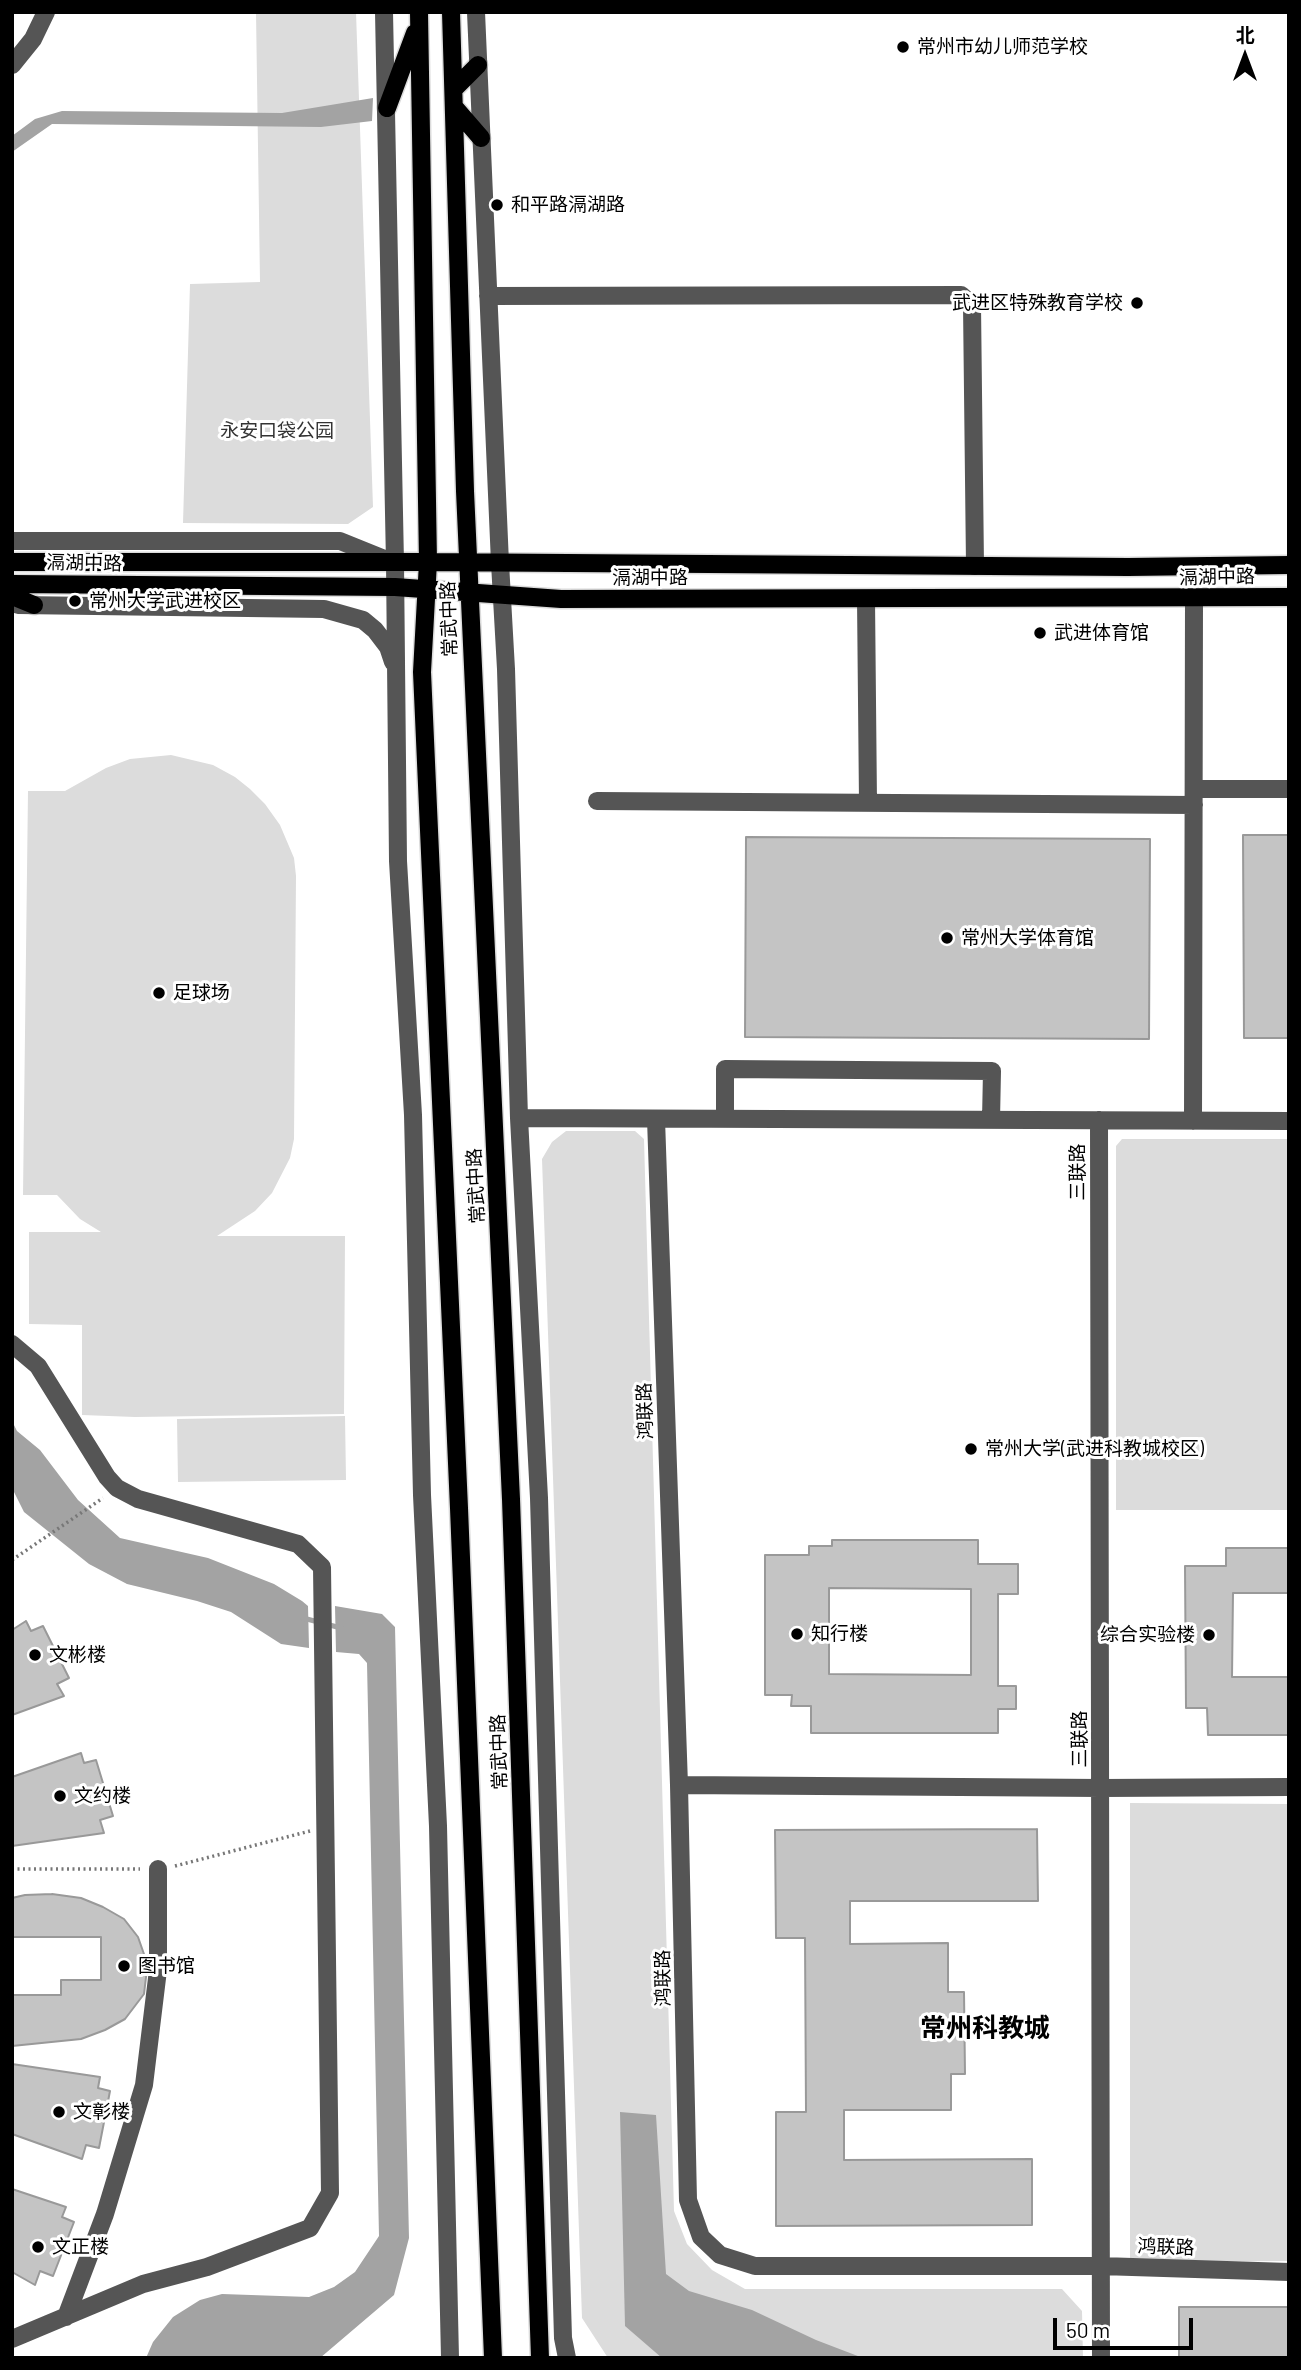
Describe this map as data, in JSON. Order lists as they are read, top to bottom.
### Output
{
  "streets": {
    "main road": ["滆湖中路", "常武中路"],
    "street": ["三联路", "鸿联路"]
  },
  "crossings": [
    ["滆湖中路", "常武中路"],
    ["三联路", "鸿联路"]
  ],
  "districts": ["常州科教城"],
  "parks": ["永安口袋公园"],
  "places": [
    "常州市幼儿师范学校",
    "和平路滆湖路",
    "武进区特殊教育学校",
    "常州大学武进校区",
    "武进体育馆",
    "常州大学体育馆",
    "足球场",
    "常州大学(武进科教城校区)",
    "知行楼",
    "综合实验楼",
    "文彬楼",
    "文约楼",
    "图书馆",
    "文彰楼",
    "文正楼"
  ],
  "scale_bar": "50 m",
  "north": "top"
}
